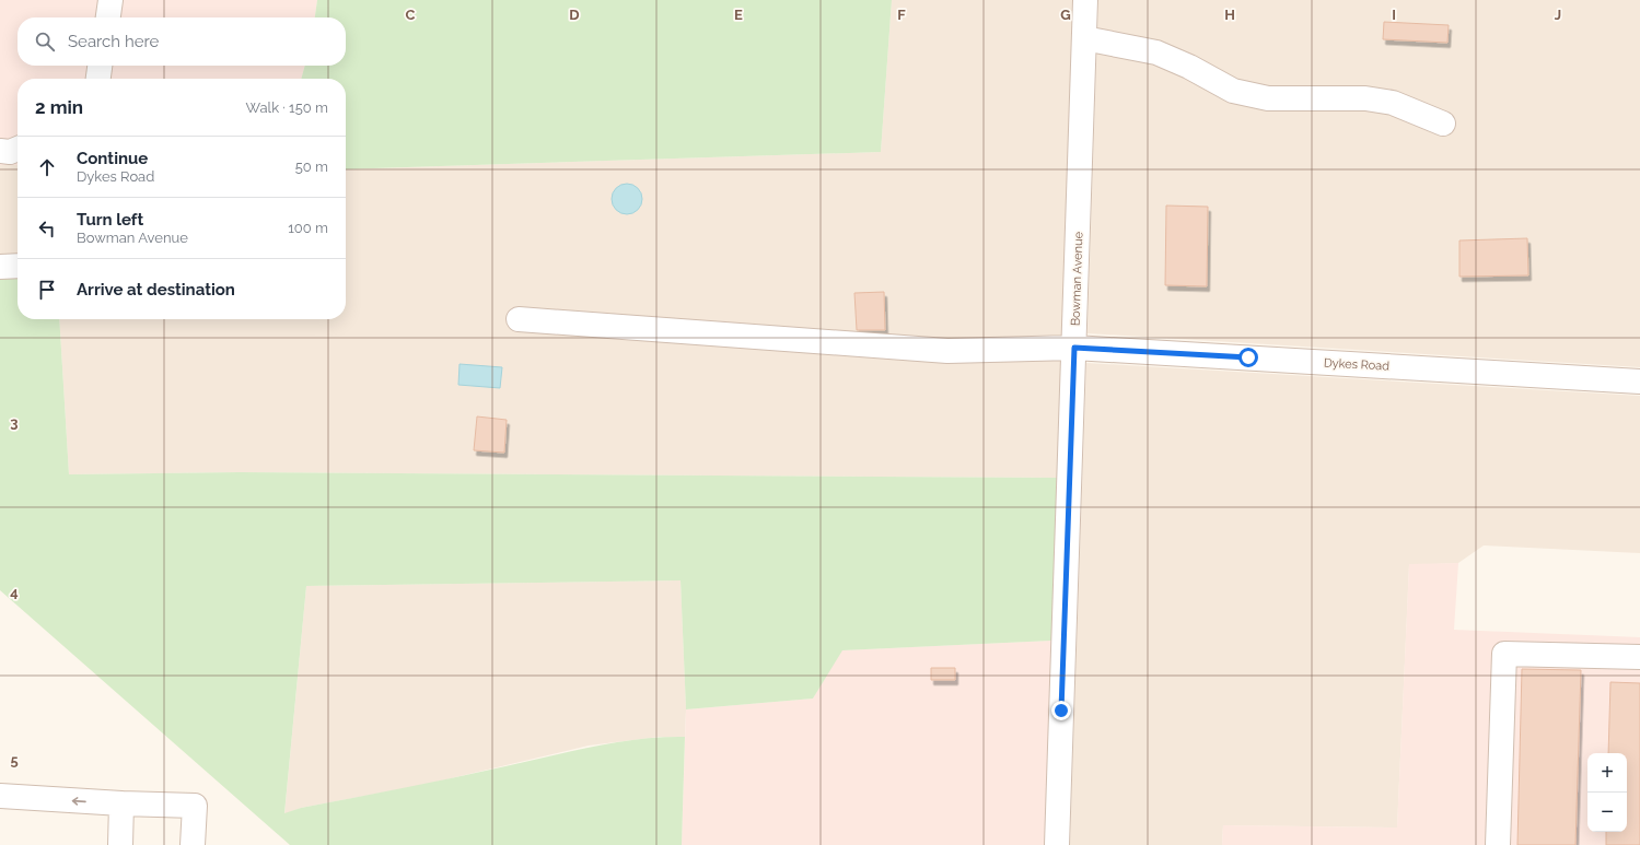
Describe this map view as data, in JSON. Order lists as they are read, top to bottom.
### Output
{
  "streets": {
    "street": ["Bowman Avenue", "Dykes Road"]
  },
  "crossings": [
    ["Bowman Avenue", "Dykes Road"]
  ],
  "page": {
    "search": "Search here",
    "heading": ["2 min", "Walk · 150 m"],
    "list": [
      ["Continue", "Dykes Road", "50 m"],
      ["Turn left", "Bowman Avenue", "100 m"],
      "Arrive at destination"
    ],
    "map_buttons": ["+", "−"]
  },
  "grid": {
    "columns": [
      "C",
      "D",
      "E",
      "F",
      "G",
      "H",
      "I",
      "J"
    ],
    "rows": ["3", "4", "5"]
  }
}
